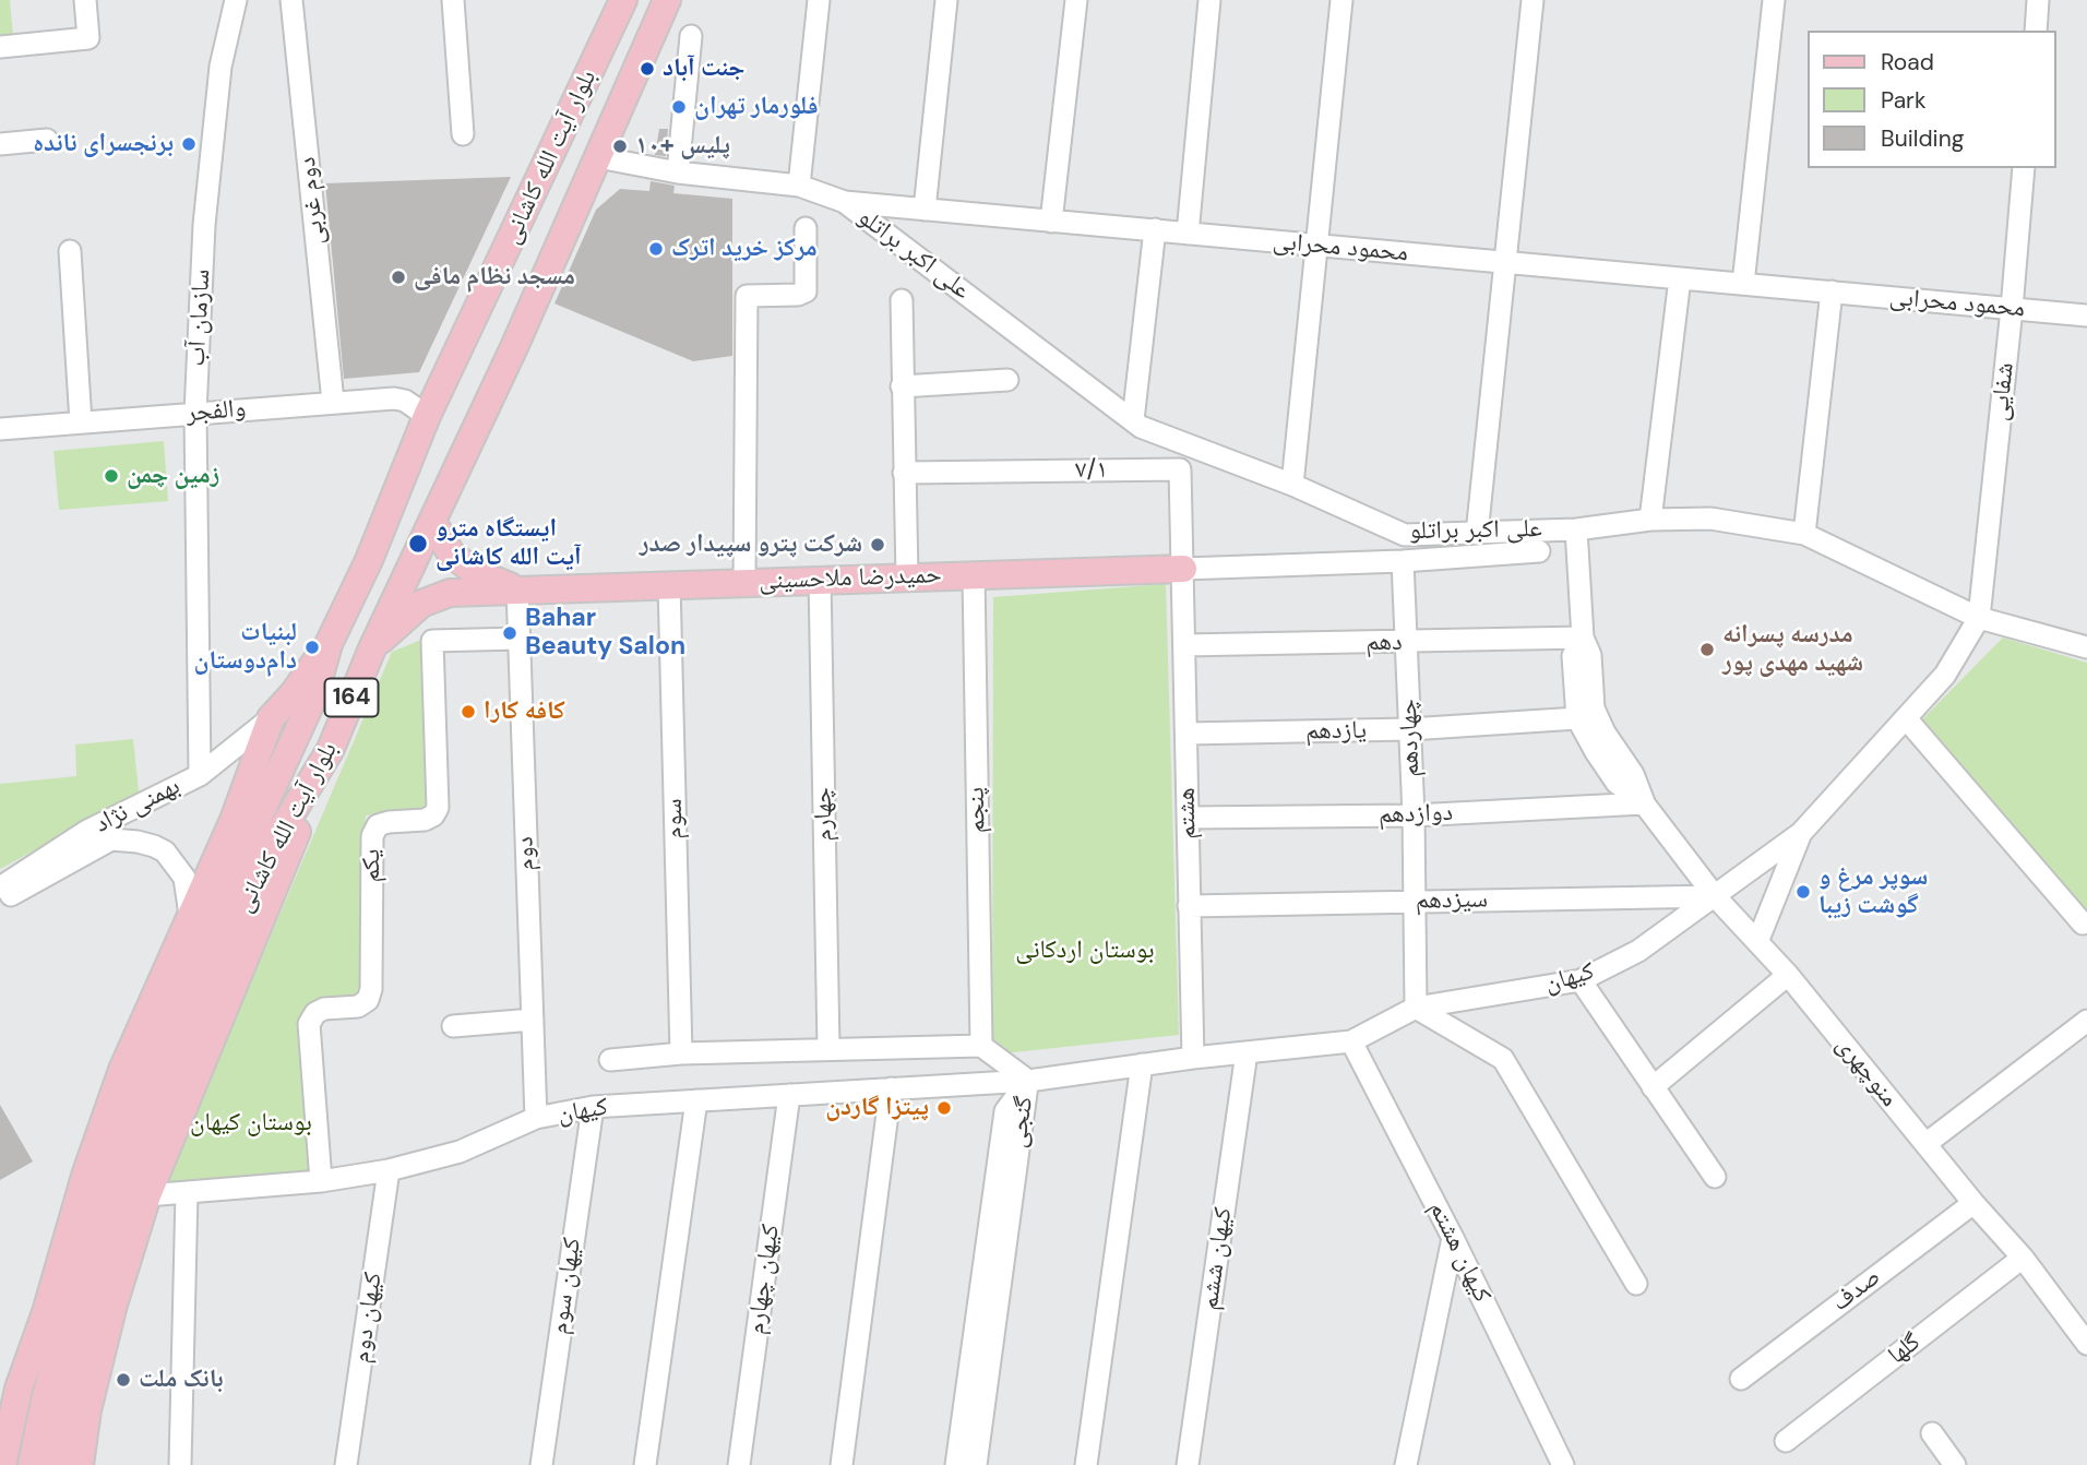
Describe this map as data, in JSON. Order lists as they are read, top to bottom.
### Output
{
  "streets": {
    "main road": ["بلوار آیت الله کاشانی", "حمیدرضا ملاحسینی", "164"],
    "street": [
      "دوم غربی",
      "محمود محرابی",
      "علی اکبر براتلو",
      "سازمان آب",
      "شفایی",
      "والفجر",
      "۷/۱",
      "دهم",
      "یازدهم",
      "چهاردهم",
      "بهمنی نژاد",
      "پنجم",
      "هشتم",
      "چهارم",
      "دوازدهم",
      "سوم",
      "دوم",
      "یکم",
      "سیزدهم",
      "کیهان",
      "منوچهری",
      "گنجی",
      "کیهان هشتم",
      "کیهان ششم",
      "کیهان چهارم",
      "کیهان سوم",
      "صدف",
      "کیهان دوم",
      "گلها"
    ]
  },
  "crossings": [
    ["بلوار آیت الله کاشانی", "محمود محرابی"],
    ["بلوار آیت الله کاشانی", "والفجر"],
    ["بلوار آیت الله کاشانی", "حمیدرضا ملاحسینی"],
    ["دوم غربی", "والفجر"],
    ["محمود محرابی", "علی اکبر براتلو"],
    ["محمود محرابی", "شفایی"],
    ["علی اکبر براتلو", "شفایی"],
    ["علی اکبر براتلو", "کیهان"],
    ["علی اکبر براتلو", "منوچهری"],
    ["سازمان آب", "والفجر"],
    ["سازمان آب", "بهمنی نژاد"],
    ["شفایی", "کیهان"],
    ["۷/۱", "حمیدرضا ملاحسینی"],
    ["۷/۱", "هشتم"],
    ["حمیدرضا ملاحسینی", "پنجم"],
    ["حمیدرضا ملاحسینی", "هشتم"],
    ["حمیدرضا ملاحسینی", "چهارم"],
    ["حمیدرضا ملاحسینی", "سوم"],
    ["حمیدرضا ملاحسینی", "دوم"],
    ["دهم", "چهاردهم"],
    ["دهم", "هشتم"],
    ["دهم", "منوچهری"],
    ["یازدهم", "چهاردهم"],
    ["یازدهم", "هشتم"],
    ["یازدهم", "منوچهری"],
    ["چهاردهم", "دوازدهم"],
    ["چهاردهم", "سیزدهم"],
    ["چهاردهم", "کیهان"],
    ["پنجم", "کیهان"],
    ["هشتم", "دوازدهم"],
    ["هشتم", "سیزدهم"],
    ["هشتم", "کیهان"],
    ["چهارم", "کیهان"],
    ["دوازدهم", "منوچهری"],
    ["سوم", "کیهان"],
    ["دوم", "یکم"],
    ["دوم", "کیهان"],
    ["یکم", "کیهان"],
    ["سیزدهم", "کیهان"],
    ["سیزدهم", "منوچهری"],
    ["کیهان", "منوچهری"],
    ["کیهان", "گنجی"],
    ["کیهان", "کیهان هشتم"],
    ["کیهان", "کیهان ششم"],
    ["کیهان", "کیهان چهارم"],
    ["کیهان", "کیهان سوم"],
    ["کیهان", "کیهان دوم"],
    ["منوچهری", "صدف"],
    ["منوچهری", "گلها"]
  ],
  "parks": ["بوستان اردکانی", "بوستان کیهان"],
  "places": [
    "جنت آباد",
    "فلورمار تهران",
    "برنجسرای نانده",
    "پلیس +۱۰",
    "مرکز خرید اترک",
    "مسجد نظام مافی",
    "زمین چمن",
    "ایستگاه مترو آیت الله کاشانی",
    "شرکت پترو سپیدار صدر",
    "Bahar Beauty Salon",
    "لبنیات دام‌دوستان",
    "مدرسه پسرانه شهید مهدی پور",
    "کافه کارا",
    "سوپر مرغ و گوشت زیبا",
    "پیتزا گاردن",
    "بانک ملت"
  ],
  "legend": ["Road", "Park", "Building"]
}
